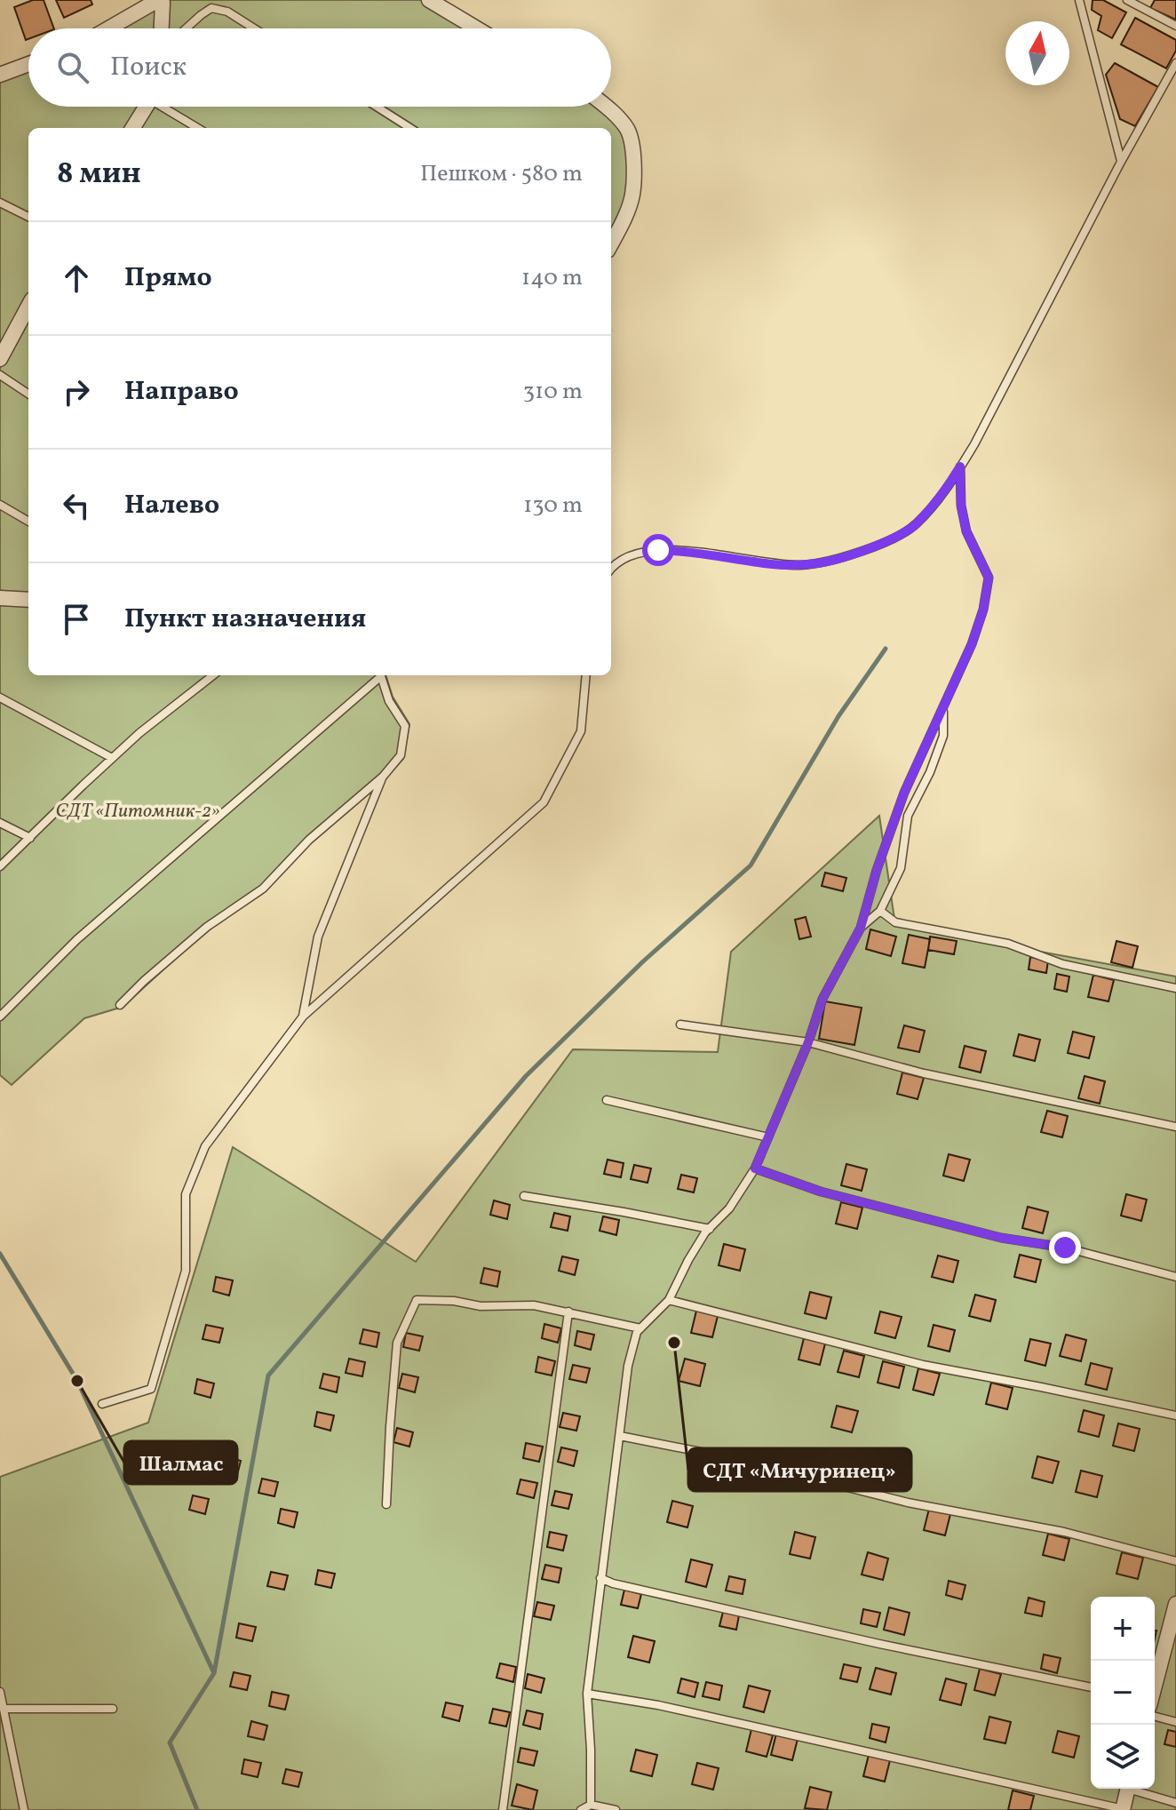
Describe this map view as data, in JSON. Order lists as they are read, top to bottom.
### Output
{
  "parks": ["СДТ «Питомник-2»"],
  "places": ["СДТ «Мичуринец»", "Шалмас"],
  "north": "top",
  "page": {
    "search": "Поиск",
    "heading": ["8 мин", "Пешком · 580 m"],
    "list": [
      ["Прямо", "140 m"],
      ["Направо", "310 m"],
      ["Налево", "130 m"],
      "Пункт назначения"
    ],
    "map_buttons": ["+", "−"]
  }
}
